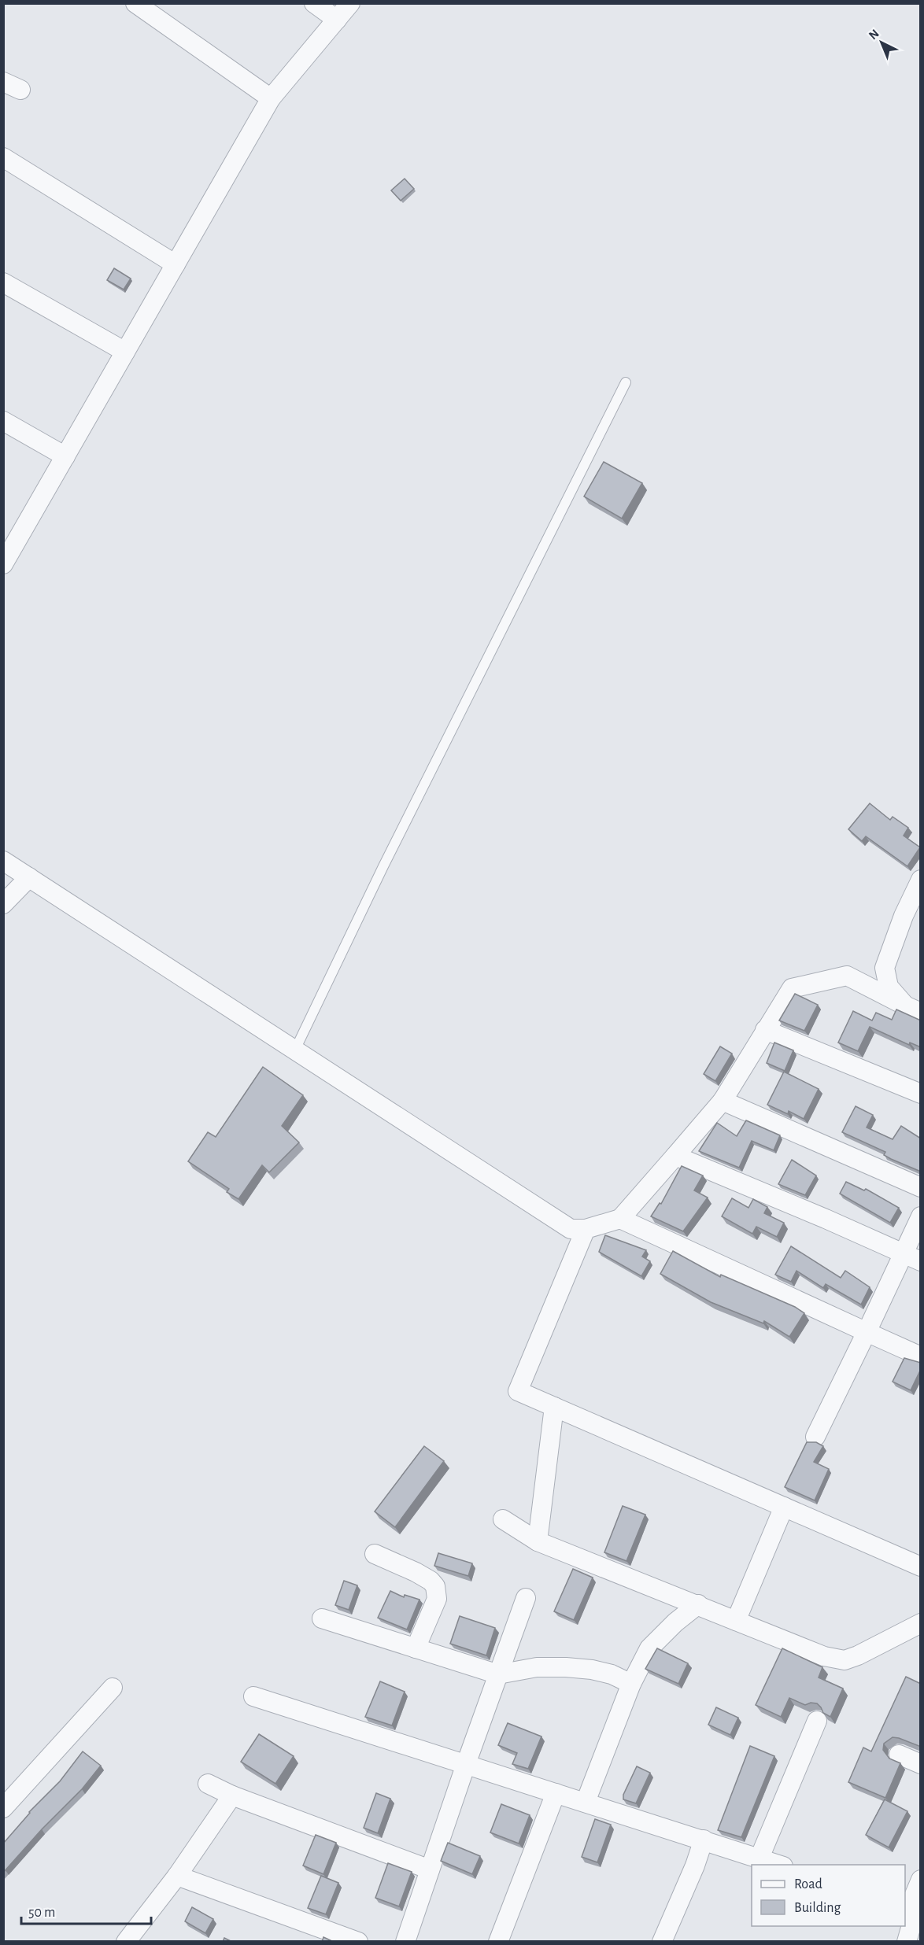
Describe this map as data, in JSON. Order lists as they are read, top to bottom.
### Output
{
  "legend": ["Road", "Building"],
  "scale_bar": "50 m",
  "north": "top left"
}
